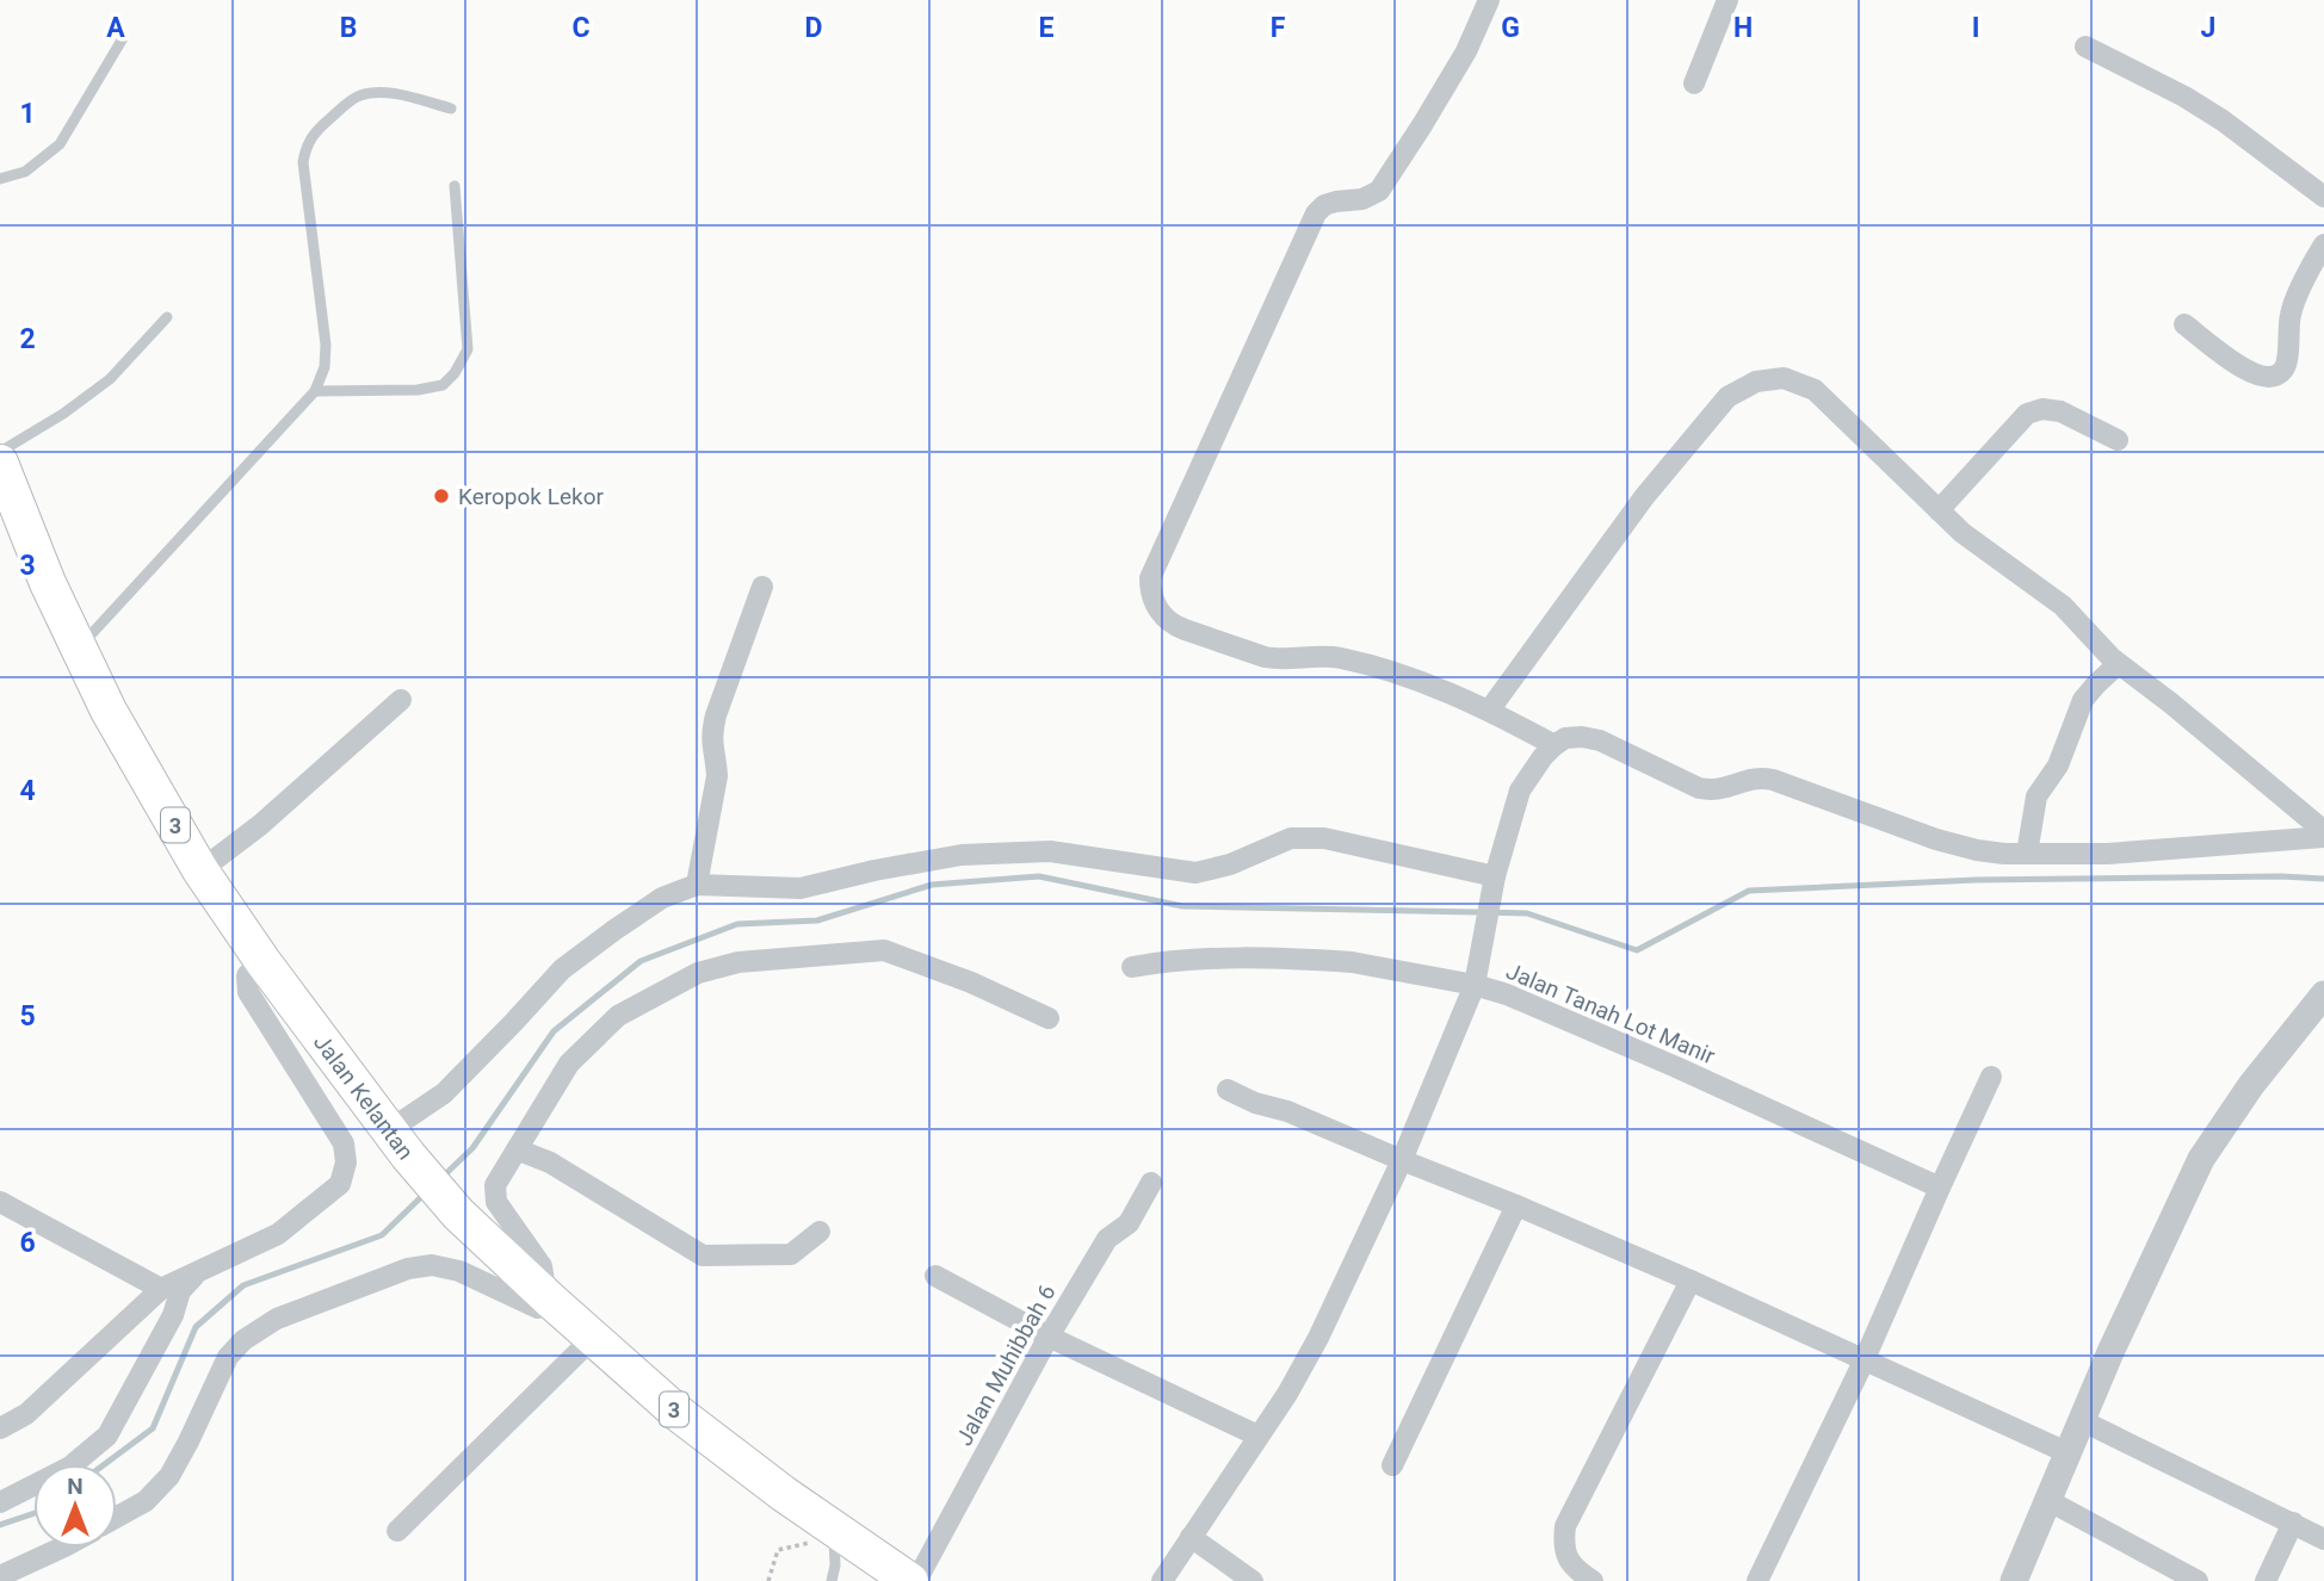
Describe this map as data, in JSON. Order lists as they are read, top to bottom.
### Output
{
  "streets": {
    "highway": ["3", "Jalan Kelantan"],
    "street": ["Jalan Tanah Lot Manir", "Jalan Muhibbah 6"]
  },
  "crossings": [
    ["Jalan Kelantan", "Jalan Muhibbah 6"]
  ],
  "places": ["Keropok Lekor"],
  "north": "top",
  "grid": {
    "columns": [
      "A",
      "B",
      "C",
      "D",
      "E",
      "F",
      "G",
      "H",
      "I",
      "J"
    ],
    "rows": [
      "1",
      "2",
      "3",
      "4",
      "5",
      "6"
    ]
  }
}
